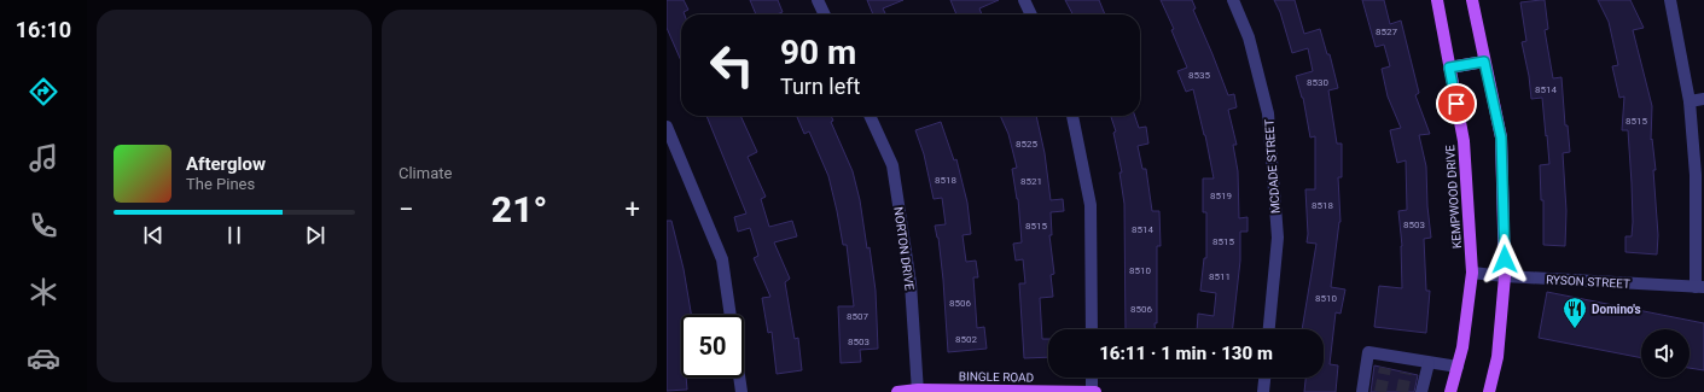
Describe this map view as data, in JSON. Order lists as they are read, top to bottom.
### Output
{
  "streets": {
    "main road": ["KEMPWOOD DRIVE", "BINGLE ROAD"],
    "street": ["MCDADE STREET", "NORTON DRIVE", "RYSON STREET"]
  },
  "crossings": [
    ["KEMPWOOD DRIVE", "RYSON STREET"],
    ["NORTON DRIVE", "BINGLE ROAD"]
  ],
  "places": {
    "restaurant": ["Domino's"]
  },
  "house_numbers": [
    "8527",
    "8535",
    "8530",
    "8514",
    "8515",
    "8525",
    "8518",
    "8521",
    "8519",
    "8518",
    "8503",
    "8515",
    "8514",
    "8515",
    "8510",
    "8511",
    "8510",
    "8506",
    "8506",
    "8507",
    "8502",
    "8503"
  ],
  "page": {
    "tabs": "16:10",
    "tile": "Climate",
    "turn": ["90 m", "Turn left"],
    "song": ["Afterglow", "The Pines"],
    "heat": ["−", "21°", "+"],
    "limit": "50",
    "trip": "16:11 · 1 min · 130 m"
  }
}
